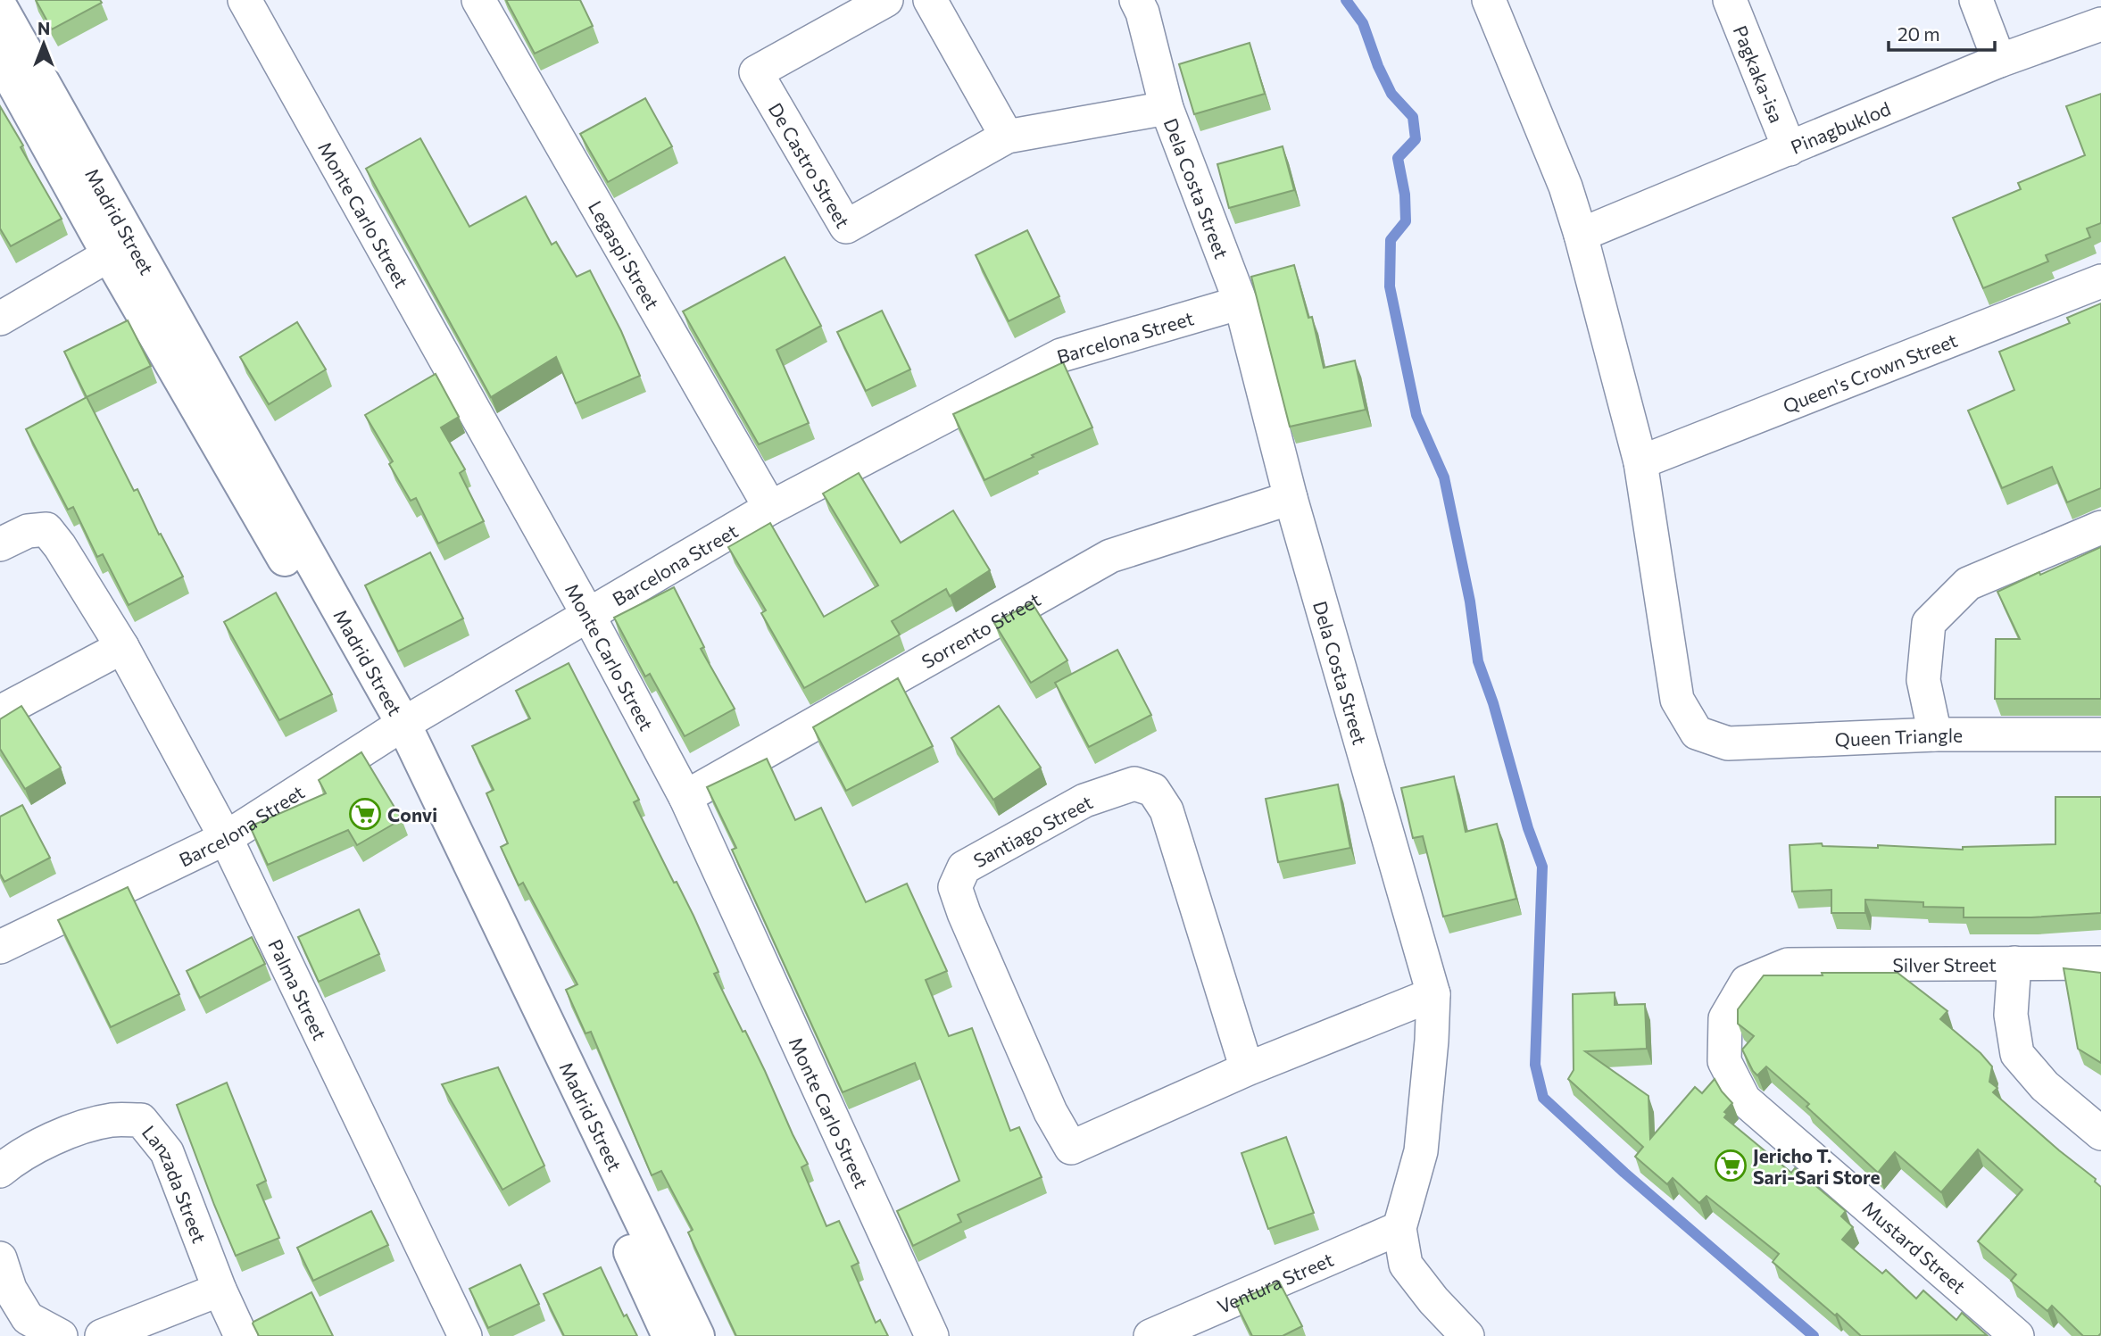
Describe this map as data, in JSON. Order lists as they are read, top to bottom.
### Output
{
  "streets": {
    "street": [
      "Pagkaka-isa",
      "Pinagbuklod",
      "De Castro Street",
      "Dela Costa Street",
      "Monte Carlo Street",
      "Madrid Street",
      "Legaspi Street",
      "Barcelona Street",
      "Queen's Crown Street",
      "Sorrento Street",
      "Queen Triangle",
      "Santiago Street",
      "Silver Street",
      "Palma Street",
      "Lanzada Street",
      "Mustard Street",
      "Ventura Street"
    ]
  },
  "crossings": [
    ["Pagkaka-isa", "Pinagbuklod"],
    ["De Castro Street", "Dela Costa Street"],
    ["Dela Costa Street", "Barcelona Street"],
    ["Dela Costa Street", "Sorrento Street"],
    ["Dela Costa Street", "Santiago Street"],
    ["Dela Costa Street", "Ventura Street"],
    ["Monte Carlo Street", "Barcelona Street"],
    ["Monte Carlo Street", "Sorrento Street"],
    ["Madrid Street", "Barcelona Street"],
    ["Legaspi Street", "Barcelona Street"],
    ["Barcelona Street", "Palma Street"],
    ["Queen's Crown Street", "Queen Triangle"],
    ["Silver Street", "Mustard Street"]
  ],
  "places": {
    "supermarket": ["Convi", "Jericho T. Sari-Sari Store"]
  },
  "scale_bar": "20 m",
  "north": "top"
}
